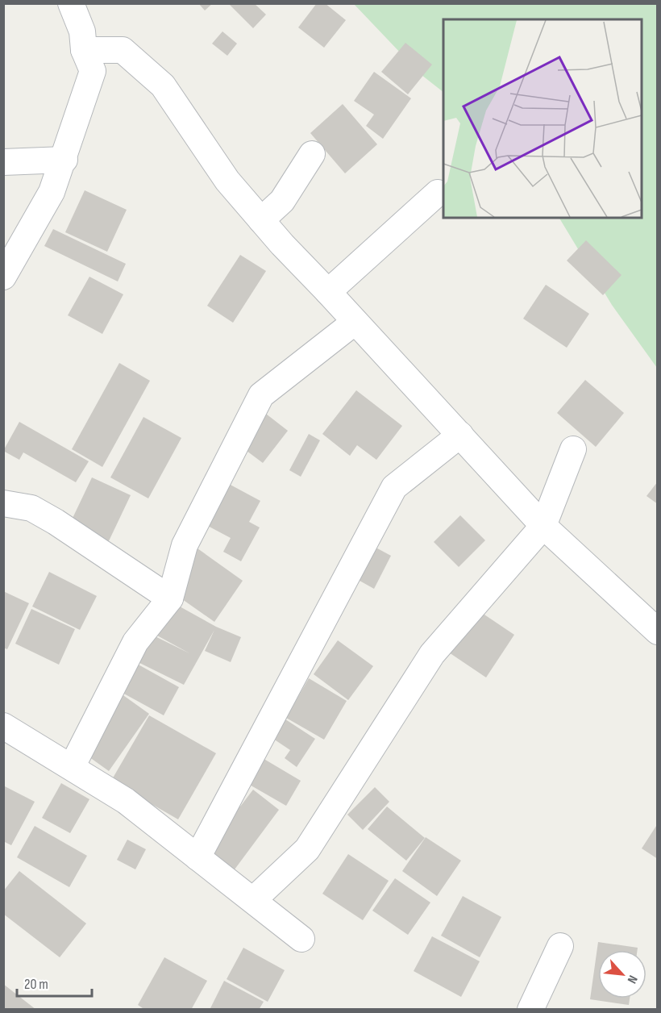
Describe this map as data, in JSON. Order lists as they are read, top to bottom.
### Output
{
  "scale_bar": "20 m",
  "north": "bottom right"
}
